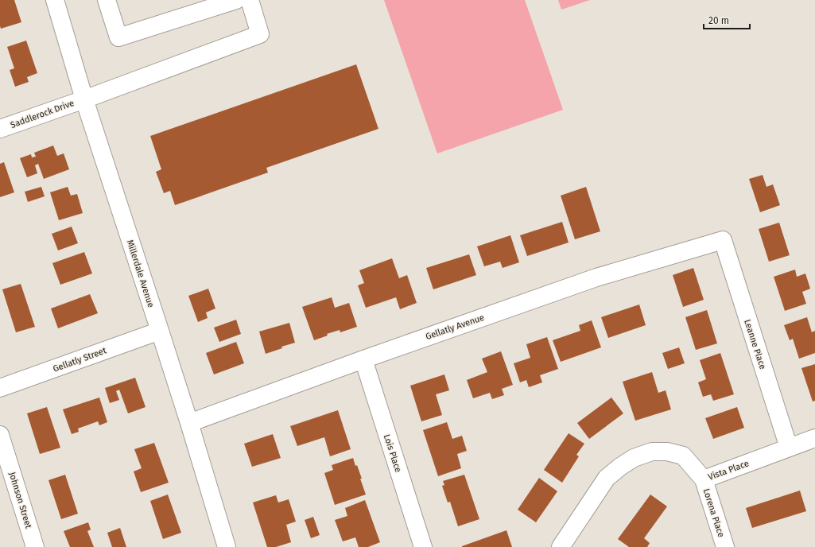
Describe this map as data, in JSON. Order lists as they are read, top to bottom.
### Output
{
  "streets": {
    "street": [
      "Saddlerock Drive",
      "Millerdale Avenue",
      "Gellatly Avenue",
      "Leanne Place",
      "Gellatly Street",
      "Lois Place",
      "Vista Place",
      "Johnson Street",
      "Lorena Place"
    ]
  },
  "crossings": [
    ["Saddlerock Drive", "Millerdale Avenue"],
    ["Millerdale Avenue", "Gellatly Avenue"],
    ["Millerdale Avenue", "Gellatly Street"],
    ["Gellatly Avenue", "Leanne Place"],
    ["Gellatly Avenue", "Lois Place"],
    ["Leanne Place", "Vista Place"],
    ["Vista Place", "Lorena Place"]
  ],
  "scale_bar": "20 m"
}
